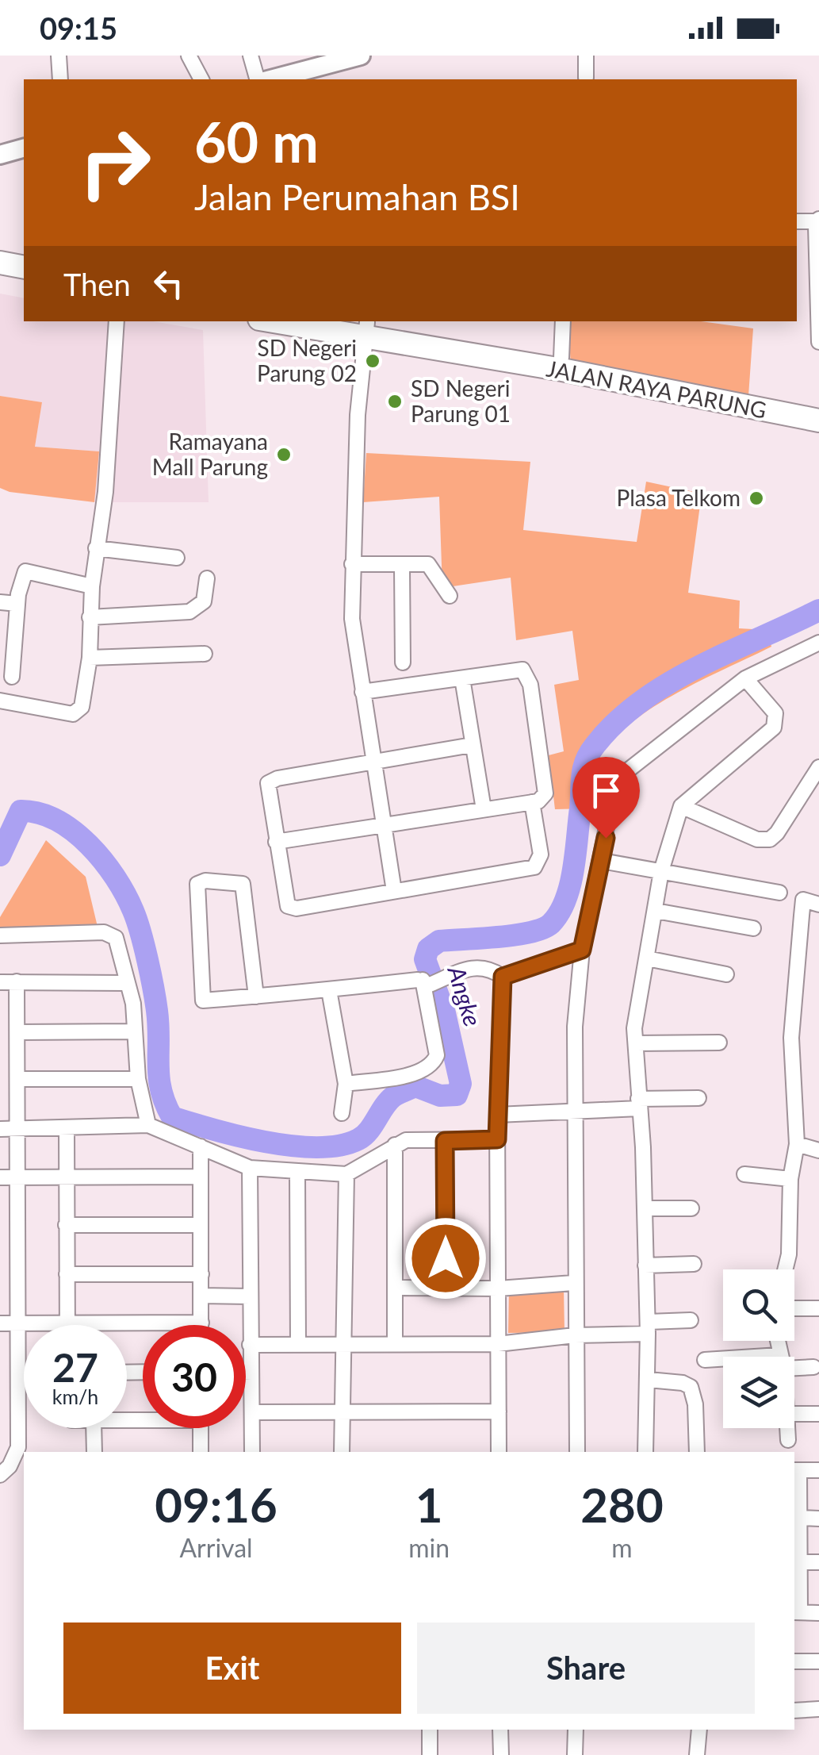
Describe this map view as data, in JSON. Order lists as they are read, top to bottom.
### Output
{
  "streets": {
    "highway": ["JALAN RAYA PARUNG"]
  },
  "water": ["Angke"],
  "places": [
    "SD Negeri Parung 02",
    "SD Negeri Parung 01",
    "Ramayana Mall Parung",
    "Plasa Telkom"
  ],
  "page": {
    "status": "09:15",
    "turn": ["60 m", "Jalan Perumahan BSI"],
    "then": "Then",
    "speed": "27 km/h",
    "limit": "30",
    "eta": [
      "09:16",
      "Arrival",
      "1",
      "min",
      "280",
      "m"
    ],
    "buttons": ["Exit", "Share"]
  }
}
